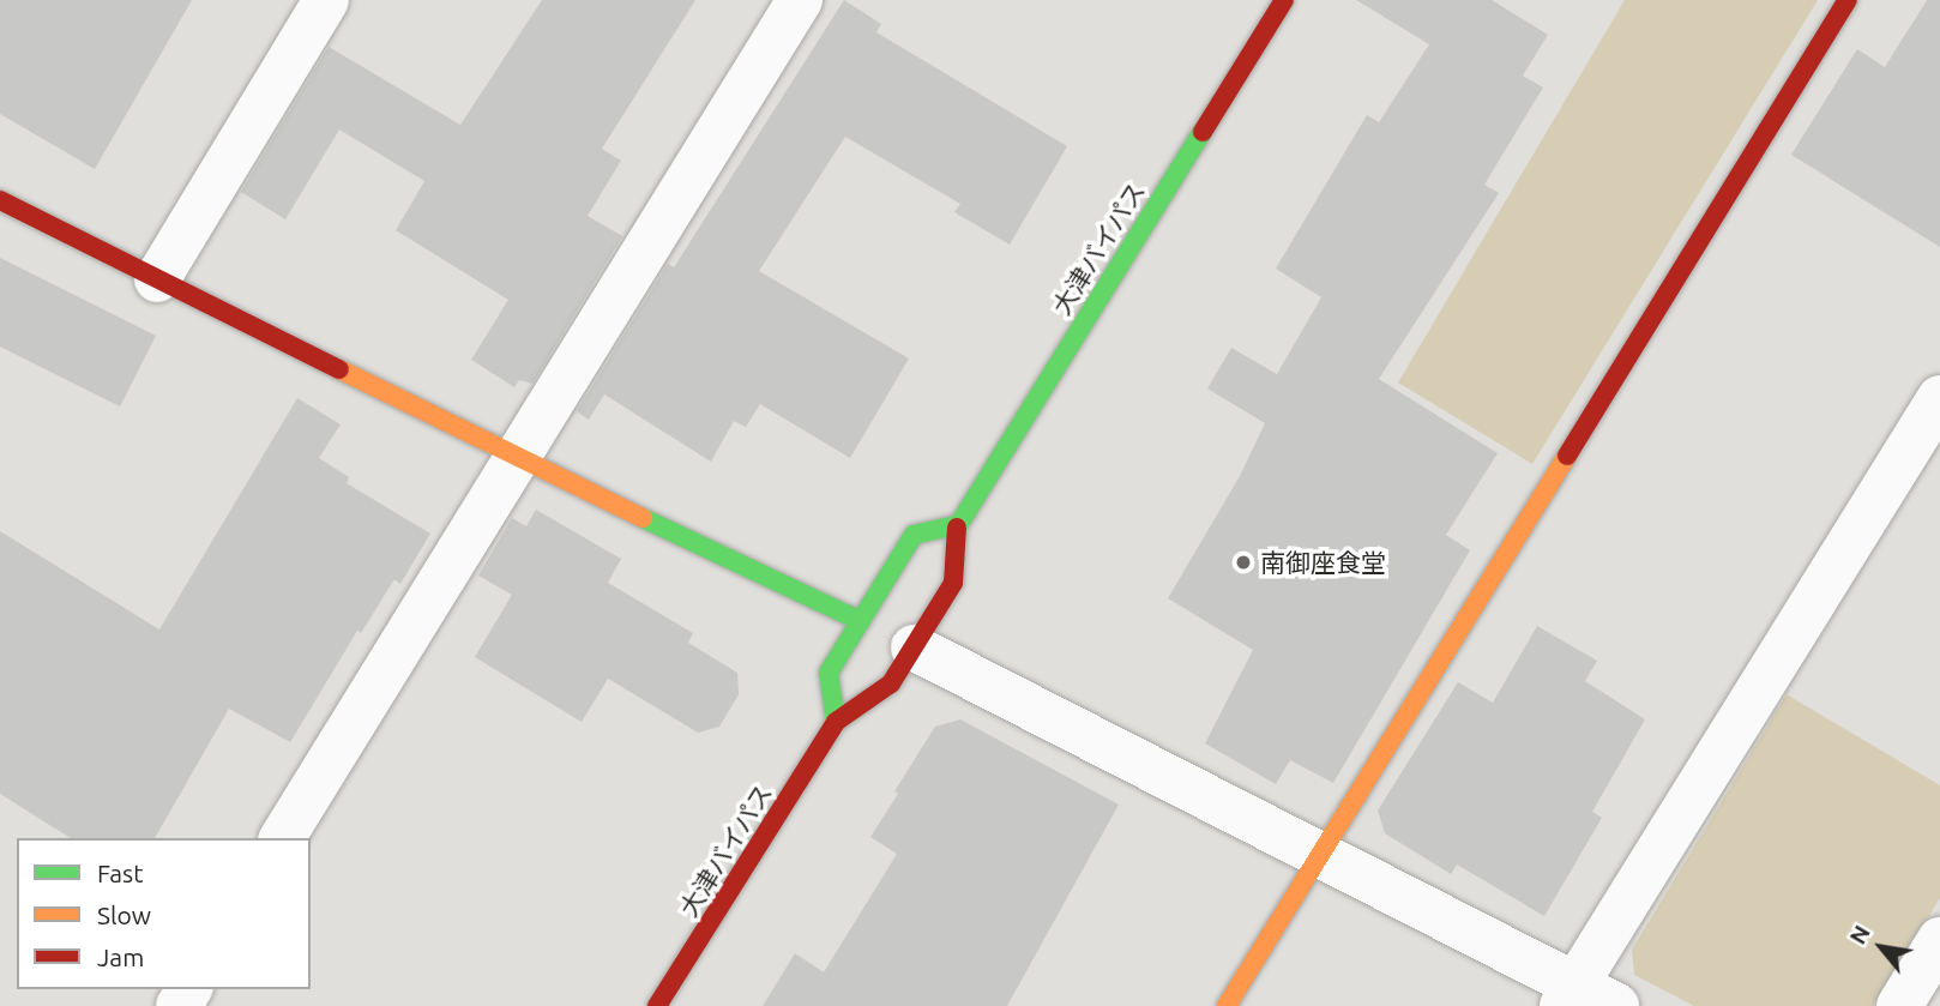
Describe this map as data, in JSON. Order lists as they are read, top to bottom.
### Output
{
  "streets": {
    "street": ["大津バイパス"]
  },
  "places": ["南御座食堂"],
  "legend": ["Fast", "Slow", "Jam"],
  "north": "top left"
}
